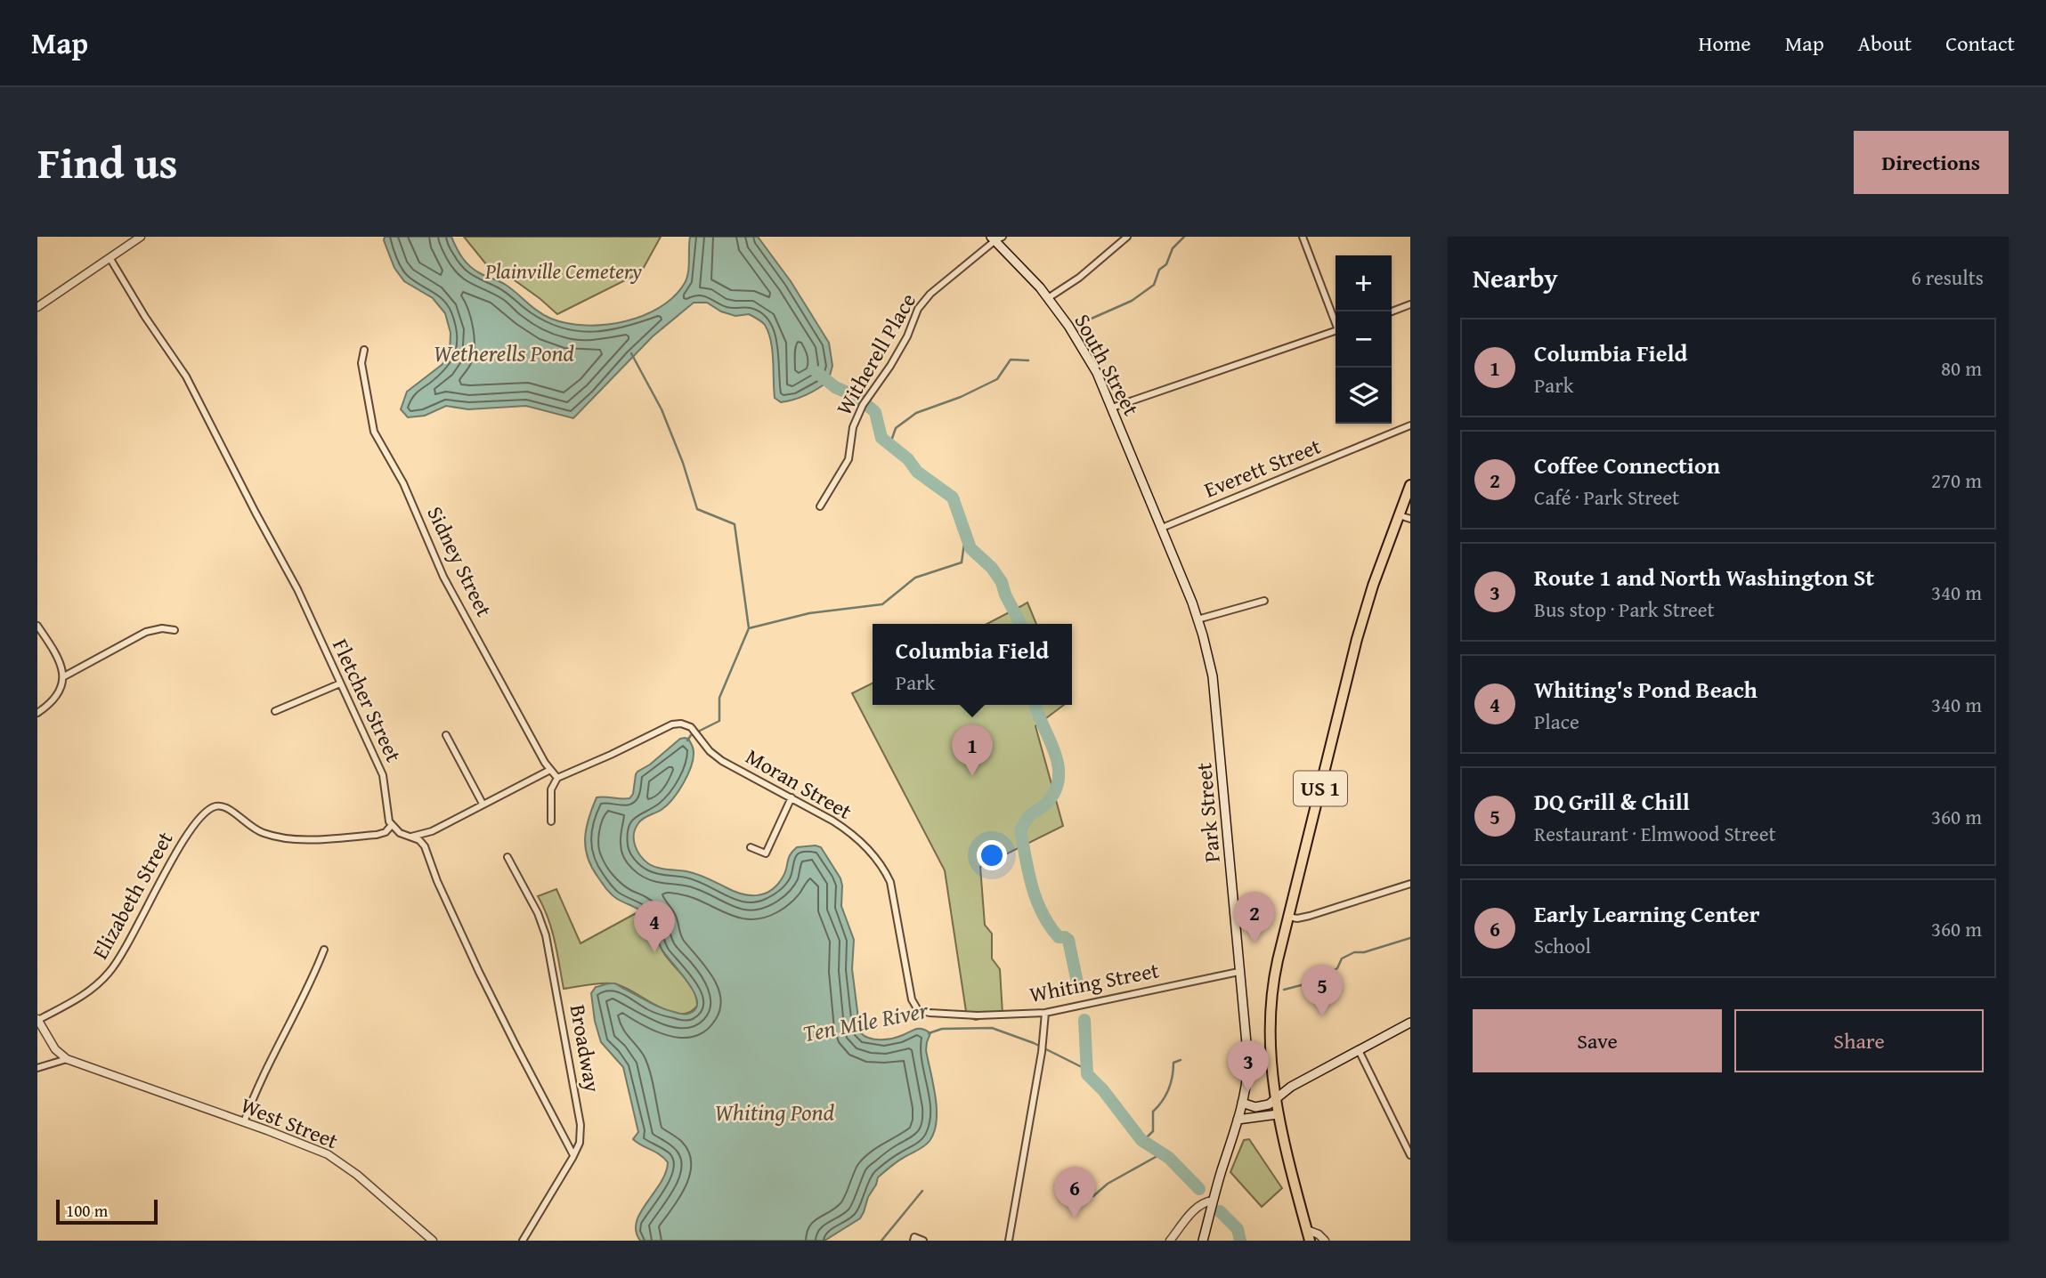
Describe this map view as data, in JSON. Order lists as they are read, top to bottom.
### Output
{
  "streets": {
    "main road": ["South Street", "US 1", "Park Street"],
    "street": [
      "Witherell Place",
      "Everett Street",
      "Sidney Street",
      "Fletcher Street",
      "Moran Street",
      "Elizabeth Street",
      "Whiting Street",
      "Broadway",
      "West Street"
    ]
  },
  "crossings": [
    ["Witherell Place", "South Street"],
    ["South Street", "Everett Street"],
    ["South Street", "Park Street"],
    ["Everett Street", "Park Street"],
    ["Sidney Street", "Moran Street"],
    ["Fletcher Street", "Elizabeth Street"],
    ["Moran Street", "Whiting Street"],
    ["Park Street", "Whiting Street"]
  ],
  "water": ["Wetherells Pond", "Ten Mile River", "Whiting Pond"],
  "parks": ["Plainville Cemetery"],
  "scale_bar": "100 m",
  "page": {
    "header": "Map",
    "nav": [
      "Home",
      "Map",
      "About",
      "Contact"
    ],
    "title": "Find us",
    "buttons": [
      "Directions",
      ["Save", "Share"]
    ],
    "heading": ["Nearby", "6 results"],
    "map_buttons": ["+", "−"],
    "list": [
      {
        "mark": "1",
        "name": "Columbia Field",
        "note": "Park",
        "value": "80 m"
      },
      {
        "mark": "2",
        "name": "Coffee Connection",
        "note": "Café · Park Street",
        "value": "270 m"
      },
      {
        "mark": "3",
        "name": "Route 1 and North Washington St",
        "note": "Bus stop · Park Street",
        "value": "340 m"
      },
      {
        "mark": "4",
        "name": "Whiting's Pond Beach",
        "note": "Place",
        "value": "340 m"
      },
      {
        "mark": "5",
        "name": "DQ Grill & Chill",
        "note": "Restaurant · Elmwood Street",
        "value": "360 m"
      },
      {
        "mark": "6",
        "name": "Early Learning Center",
        "note": "School",
        "value": "360 m"
      }
    ],
    "popup": ["Columbia Field", "Park"],
    "pins": [
      "1",
      "2",
      "4",
      "5",
      "3",
      "6"
    ],
    "scale": "100 m"
  }
}
